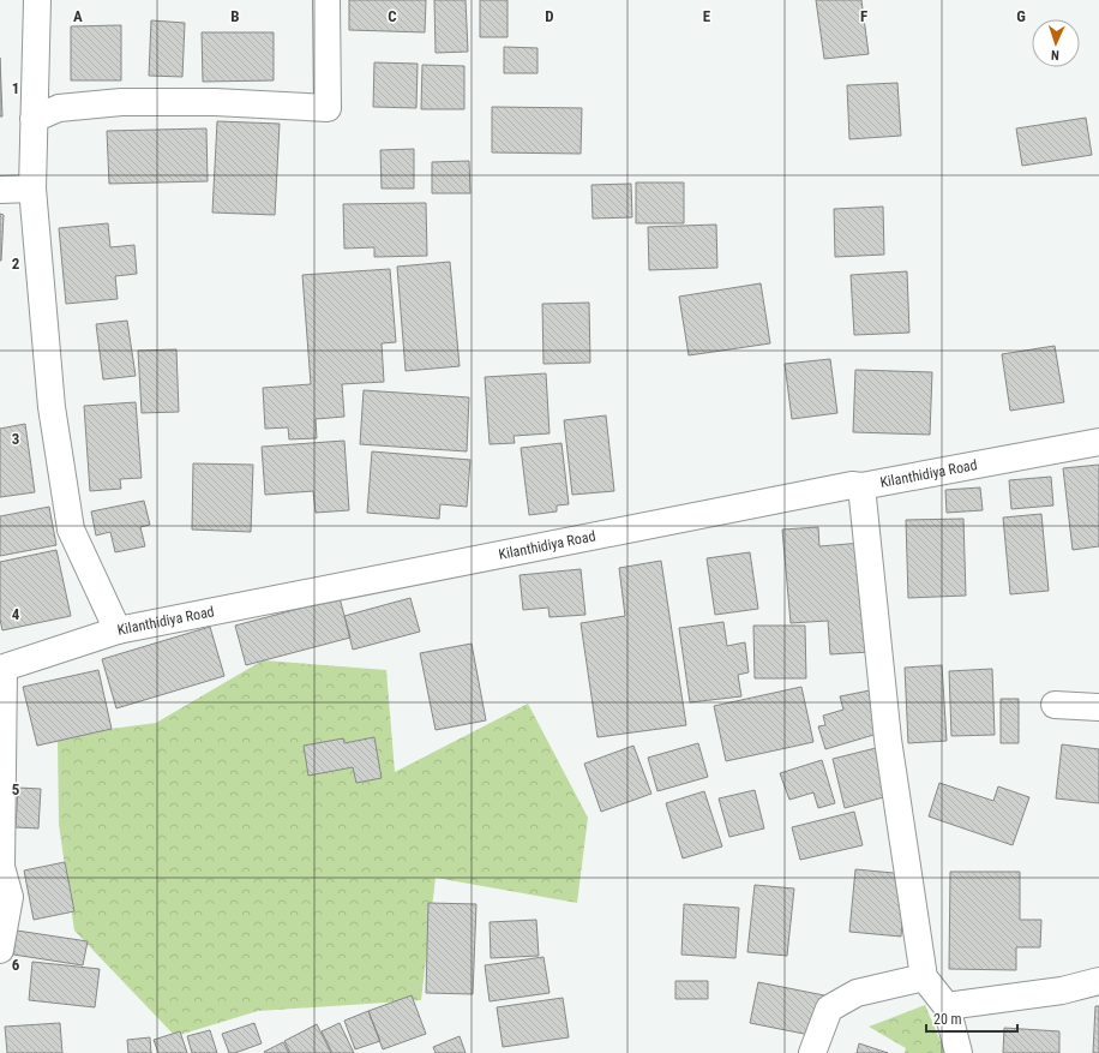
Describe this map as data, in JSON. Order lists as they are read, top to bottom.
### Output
{
  "streets": {
    "street": ["Kilanthidiya Road"]
  },
  "scale_bar": "20 m",
  "north": "bottom",
  "grid": {
    "columns": [
      "A",
      "B",
      "C",
      "D",
      "E",
      "F",
      "G"
    ],
    "rows": [
      "1",
      "2",
      "3",
      "4",
      "5",
      "6"
    ]
  }
}
